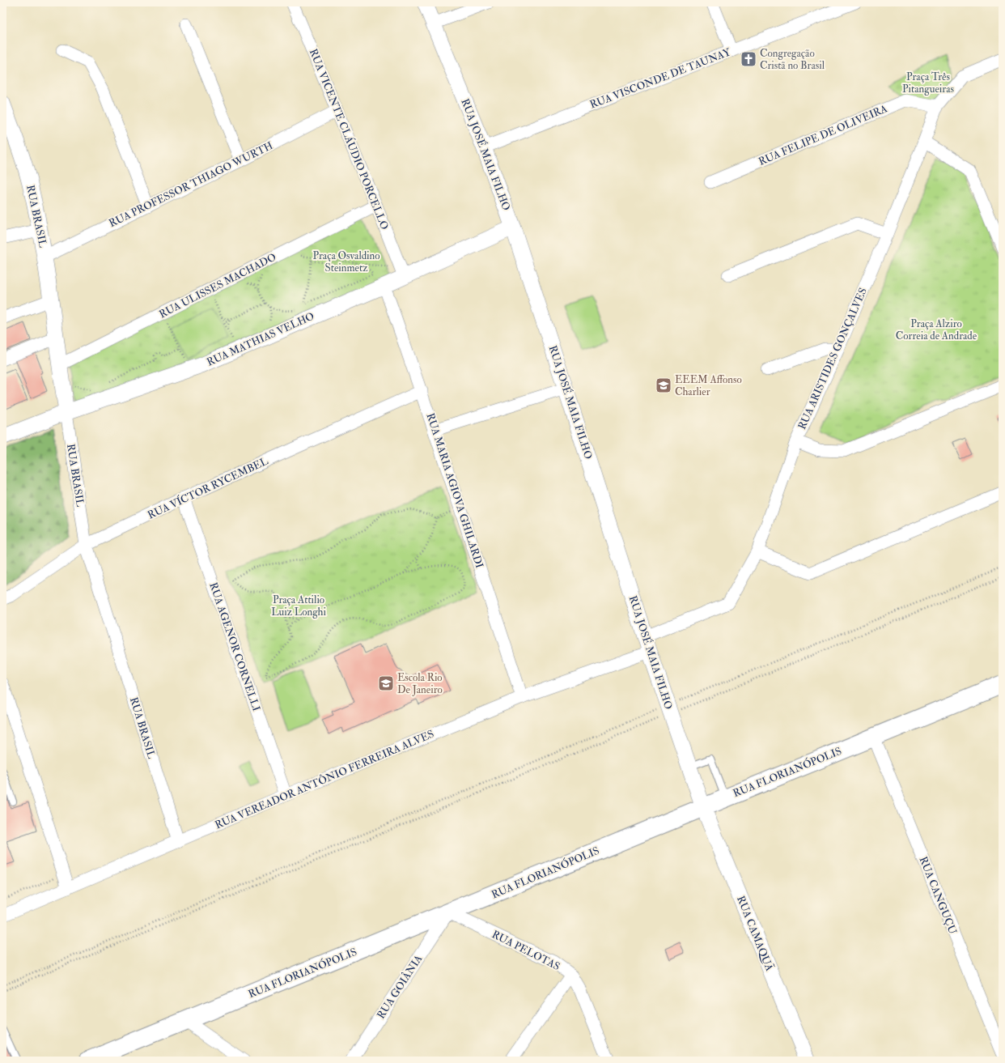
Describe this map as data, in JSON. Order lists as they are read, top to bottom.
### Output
{
  "streets": {
    "main road": ["RUA FLORIANÓPOLIS"],
    "street": [
      "RUA VISCONDE DE TAUNAY",
      "RUA FELIPE DE OLIVEIRA",
      "RUA VICENTE CLÁUDIO PORCELLO",
      "RUA JOSÉ MAIA FILHO",
      "RUA PROFESSOR THIAGO WURTH",
      "RUA BRASIL",
      "RUA ULISSES MACHADO",
      "RUA MATHIAS VELHO",
      "RUA ARISTIDES GONÇALVES",
      "RUA VÍCTOR RYCEMBEL",
      "RUA MARIA AGIOVA GHILARDI",
      "RUA AGENOR CORNELLI",
      "RUA VEREADOR ANTÔNIO FERREIRA ALVES",
      "RUA CANGUÇU",
      "RUA CAMAQUÃ",
      "RUA PELOTAS",
      "RUA GOIÂNIA"
    ]
  },
  "crossings": [
    ["RUA VISCONDE DE TAUNAY", "RUA JOSÉ MAIA FILHO"],
    ["RUA FELIPE DE OLIVEIRA", "RUA ARISTIDES GONÇALVES"],
    ["RUA VICENTE CLÁUDIO PORCELLO", "RUA PROFESSOR THIAGO WURTH"],
    ["RUA VICENTE CLÁUDIO PORCELLO", "RUA ULISSES MACHADO"],
    ["RUA VICENTE CLÁUDIO PORCELLO", "RUA MATHIAS VELHO"],
    ["RUA JOSÉ MAIA FILHO", "RUA MATHIAS VELHO"],
    ["RUA JOSÉ MAIA FILHO", "RUA ARISTIDES GONÇALVES"],
    ["RUA JOSÉ MAIA FILHO", "RUA FLORIANÓPOLIS"],
    ["RUA JOSÉ MAIA FILHO", "RUA VEREADOR ANTÔNIO FERREIRA ALVES"],
    ["RUA JOSÉ MAIA FILHO", "RUA CAMAQUÃ"],
    ["RUA PROFESSOR THIAGO WURTH", "RUA BRASIL"],
    ["RUA BRASIL", "RUA ULISSES MACHADO"],
    ["RUA BRASIL", "RUA MATHIAS VELHO"],
    ["RUA BRASIL", "RUA VÍCTOR RYCEMBEL"],
    ["RUA BRASIL", "RUA VEREADOR ANTÔNIO FERREIRA ALVES"],
    ["RUA MATHIAS VELHO", "RUA MARIA AGIOVA GHILARDI"],
    ["RUA VÍCTOR RYCEMBEL", "RUA MARIA AGIOVA GHILARDI"],
    ["RUA VÍCTOR RYCEMBEL", "RUA AGENOR CORNELLI"],
    ["RUA MARIA AGIOVA GHILARDI", "RUA VEREADOR ANTÔNIO FERREIRA ALVES"],
    ["RUA AGENOR CORNELLI", "RUA VEREADOR ANTÔNIO FERREIRA ALVES"],
    ["RUA FLORIANÓPOLIS", "RUA CANGUÇU"],
    ["RUA FLORIANÓPOLIS", "RUA CAMAQUÃ"],
    ["RUA FLORIANÓPOLIS", "RUA PELOTAS"],
    ["RUA FLORIANÓPOLIS", "RUA GOIÂNIA"],
    ["RUA PELOTAS", "RUA GOIÂNIA"]
  ],
  "parks": [
    "Praça Três Pitangueiras",
    "Praça Osvaldino Steinmetz",
    "Praça Alziro Correia de Andrade",
    "Praça Attilio Luiz Longhi"
  ],
  "places": {
    "church": ["Congregação Cristã no Brasil"],
    "school or university": ["EEEM Affonso Charlier", "Escola Rio De Janeiro"]
  }
}
